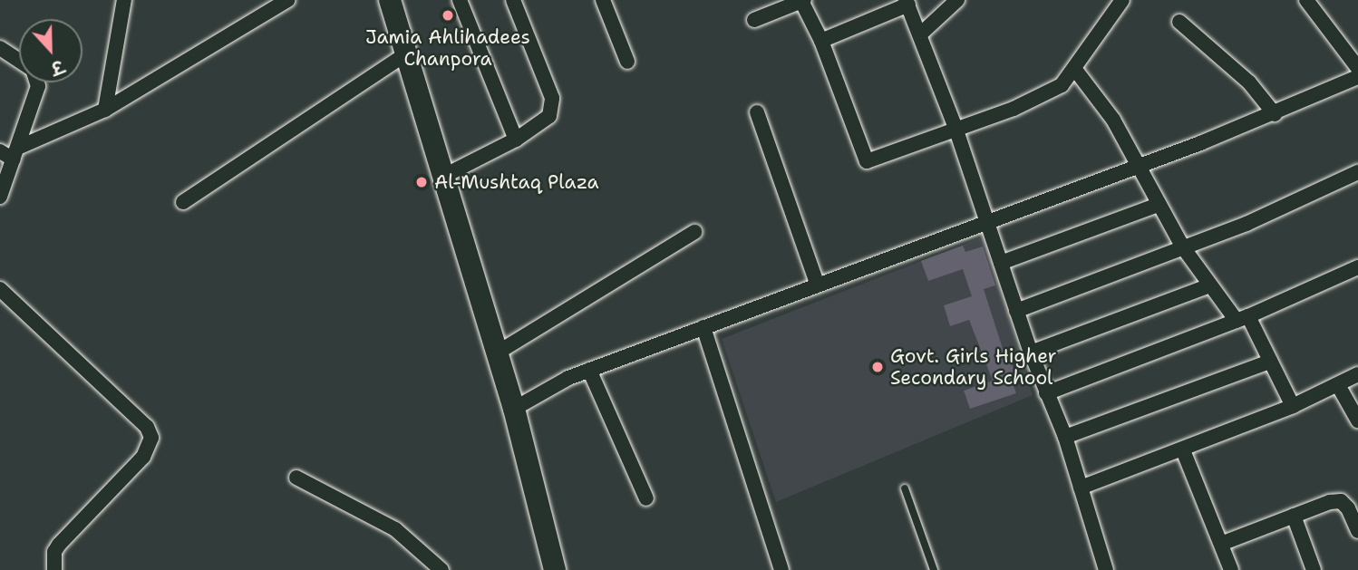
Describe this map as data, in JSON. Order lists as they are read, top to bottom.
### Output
{
  "places": ["Jamia Ahlihadees Chanpora", "Al-Mushtaq Plaza", "Govt. Girls Higher Secondary School"],
  "north": "bottom"
}
